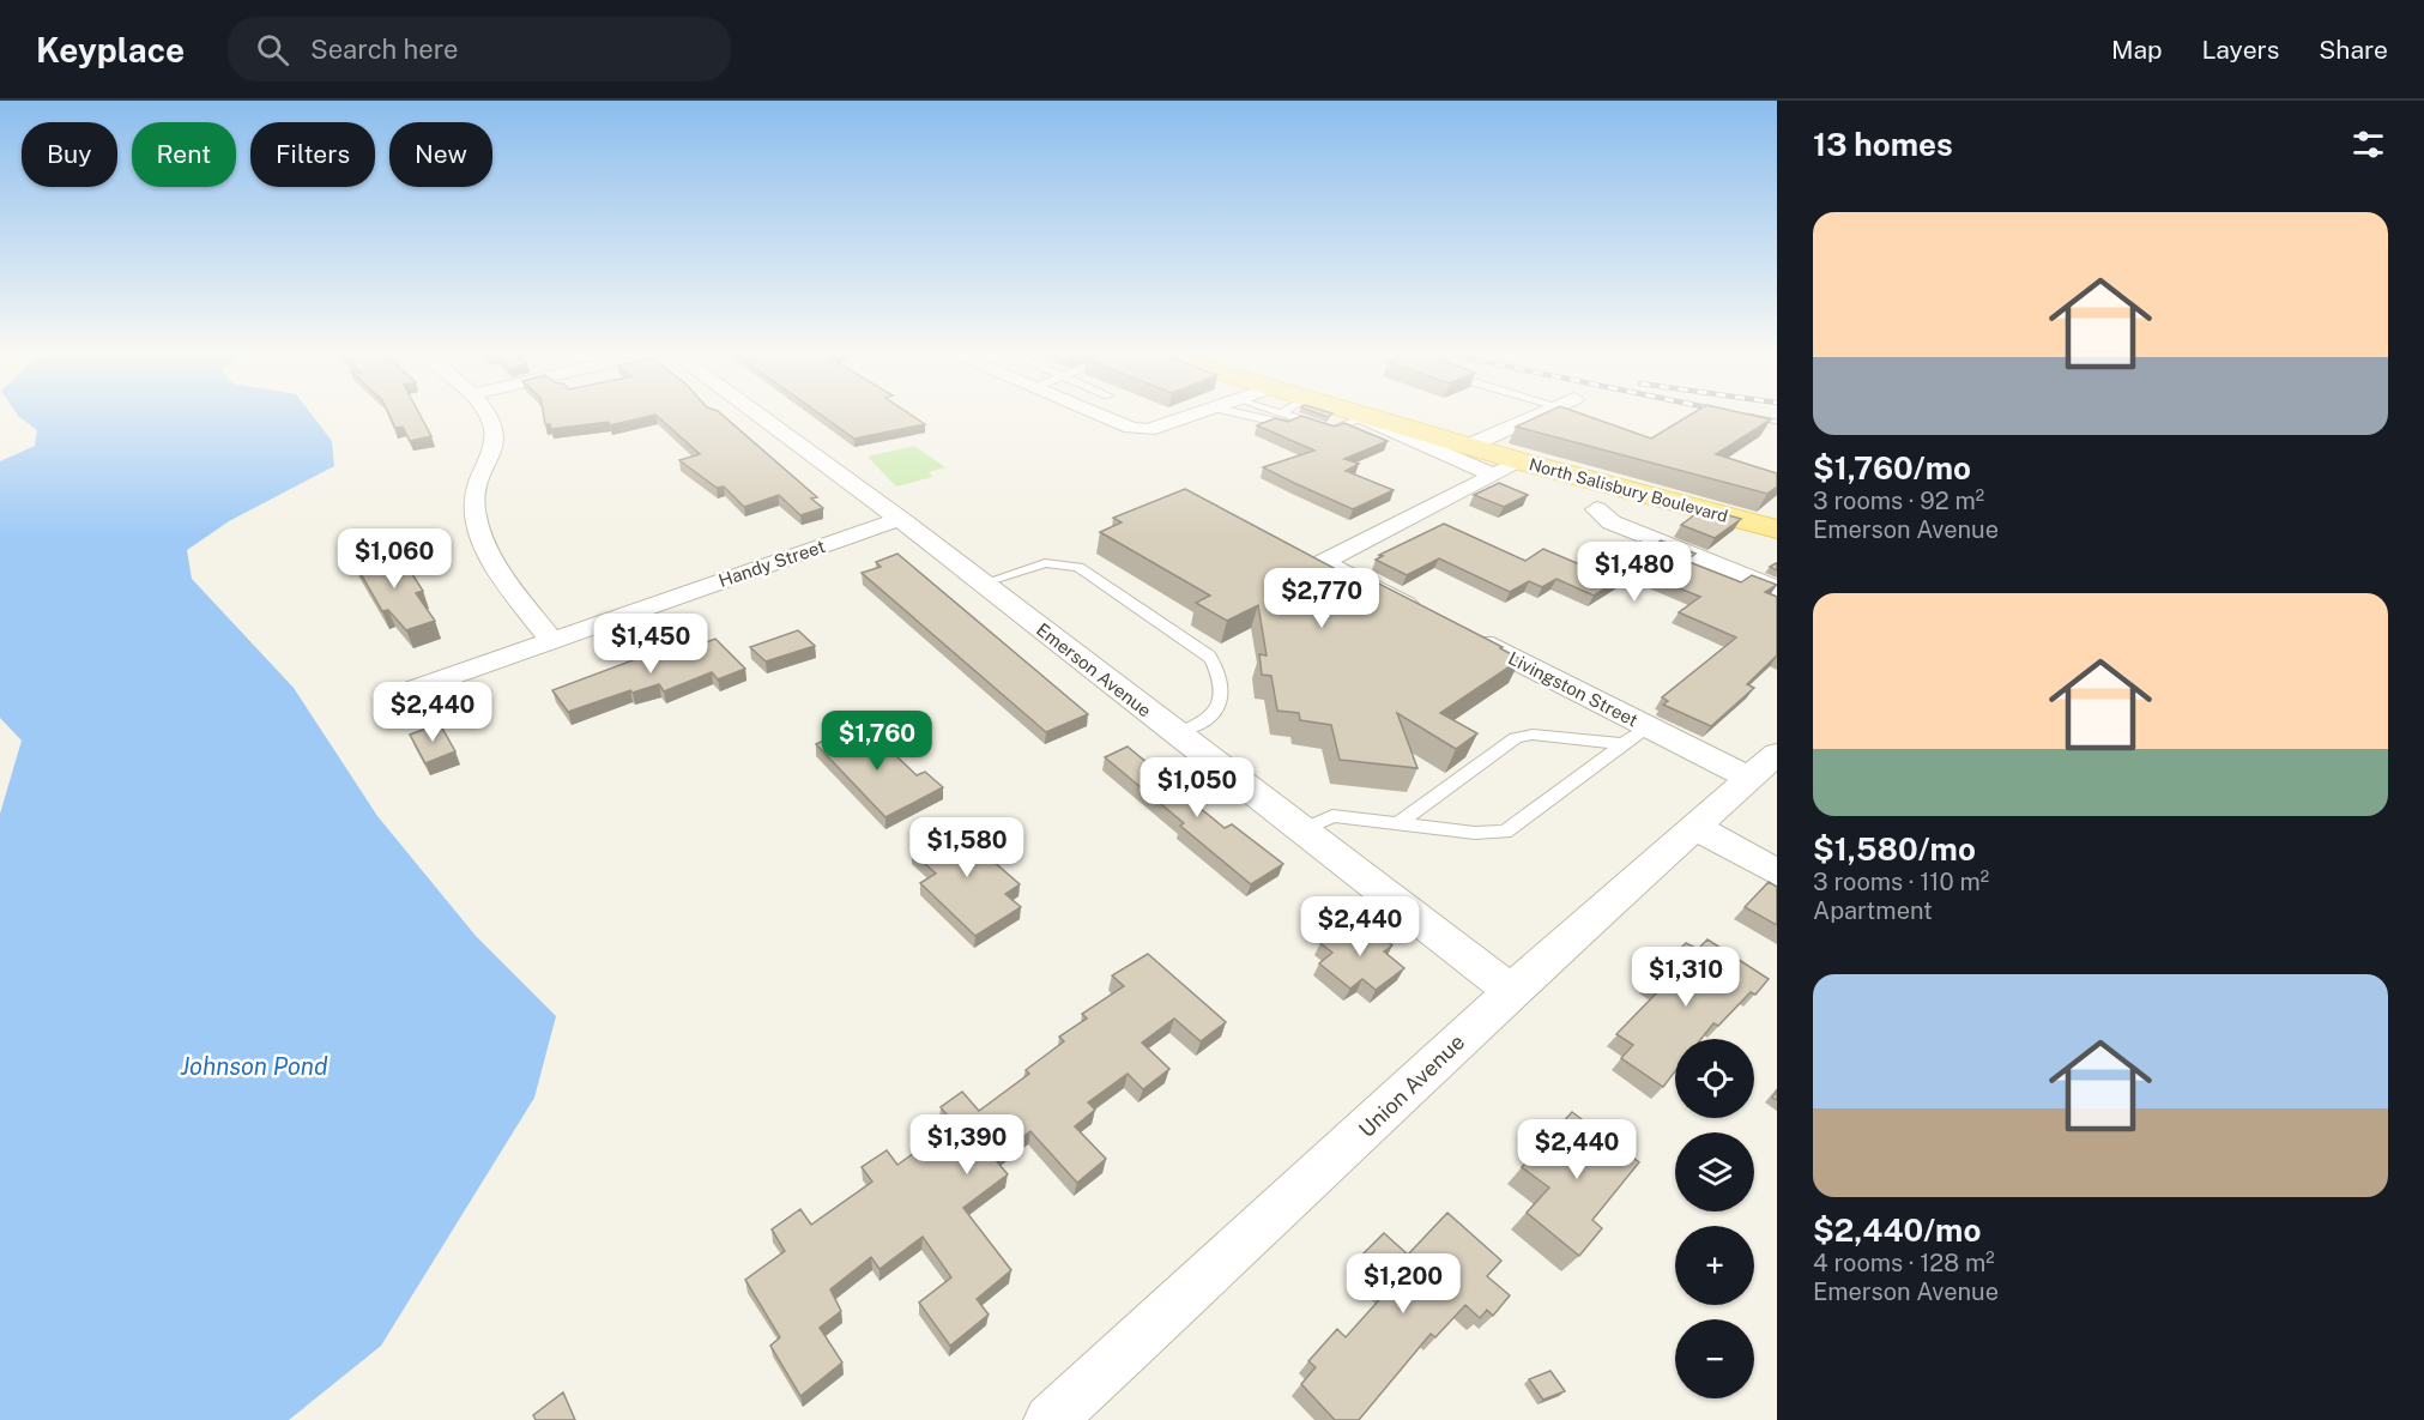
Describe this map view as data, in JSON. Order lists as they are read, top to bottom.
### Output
{
  "streets": {
    "main road": ["North Salisbury Boulevard"],
    "street": [
      "Handy Street",
      "Emerson Avenue",
      "Livingston Street",
      "Union Avenue"
    ]
  },
  "crossings": [
    ["Handy Street", "Emerson Avenue"],
    ["Emerson Avenue", "Union Avenue"],
    ["Livingston Street", "Union Avenue"]
  ],
  "water": ["Johnson Pond"],
  "page": {
    "header": "Keyplace",
    "search": "Search here",
    "nav": ["Map", "Layers", "Share"],
    "heading": "13 homes",
    "chip": [
      "Buy",
      "Rent",
      "Filters",
      "New"
    ],
    "list": [
      {
        "name": "$1,760/mo",
        "note": "3 rooms · 92 m² · Emerson Avenue"
      },
      {
        "name": "$1,580/mo",
        "note": "3 rooms · 110 m² · Apartment"
      },
      {
        "name": "$2,440/mo",
        "note": "4 rooms · 128 m² · Emerson Avenue"
      }
    ],
    "price": [
      "$1,060",
      "$1,480",
      "$2,770",
      "$1,450",
      "$2,440",
      "$1,760",
      "$1,050",
      "$1,580",
      "$2,440",
      "$1,310",
      "$1,390",
      "$2,440",
      "$1,200"
    ],
    "map_buttons": ["+", "−"]
  }
}
